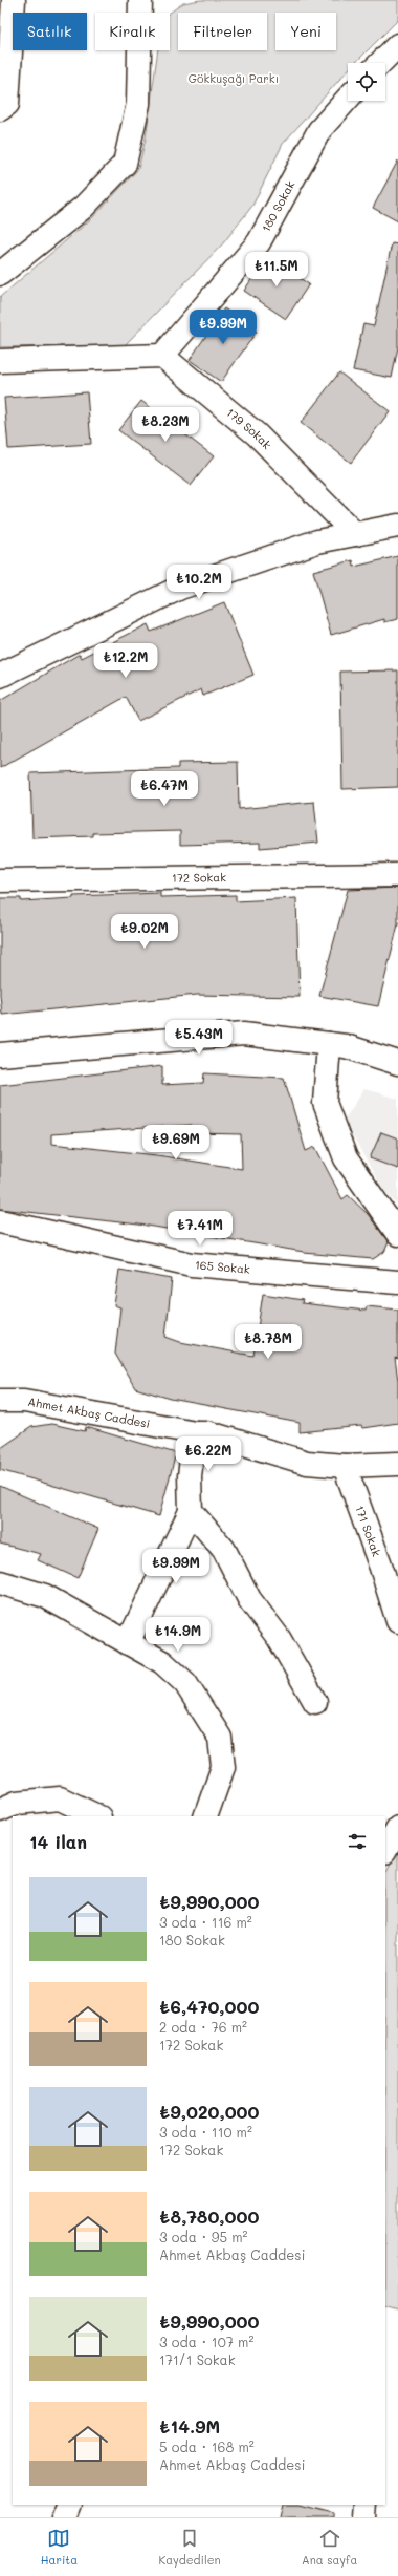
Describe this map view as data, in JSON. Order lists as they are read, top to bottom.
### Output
{
  "streets": {
    "street": [
      "180 Sokak",
      "179 Sokak",
      "172 Sokak",
      "165 Sokak",
      "Ahmet Akbaş Caddesi",
      "171 Sokak"
    ]
  },
  "crossings": [
    ["180 Sokak", "179 Sokak"],
    ["Ahmet Akbaş Caddesi", "171 Sokak"]
  ],
  "parks": ["Gökkuşağı Parkı"],
  "page": {
    "chip": [
      "Satılık",
      "Kiralık",
      "Filtreler",
      "Yeni"
    ],
    "price": [
      "₺11.5M",
      "₺9.99M",
      "₺8.23M",
      "₺10.2M",
      "₺12.2M",
      "₺6.47M",
      "₺9.02M",
      "₺5.43M",
      "₺9.69M",
      "₺7.41M",
      "₺8.78M",
      "₺6.22M",
      "₺9.99M",
      "₺14.9M"
    ],
    "heading": "14 ilan",
    "list": [
      {
        "name": "₺9,990,000",
        "note": "3 oda · 116 m² · 180 Sokak"
      },
      {
        "name": "₺6,470,000",
        "note": "2 oda · 76 m² · 172 Sokak"
      },
      {
        "name": "₺9,020,000",
        "note": "3 oda · 110 m² · 172 Sokak"
      },
      {
        "name": "₺8,780,000",
        "note": "3 oda · 95 m² · Ahmet Akbaş Caddesi"
      },
      {
        "name": "₺9,990,000",
        "note": "3 oda · 107 m² · 171/1 Sokak"
      },
      {
        "name": "₺14.9M",
        "note": "5 oda · 168 m² · Ahmet Akbaş Caddesi"
      }
    ],
    "tabs": ["Harita", "Kaydedilen", "Ana sayfa"]
  }
}
